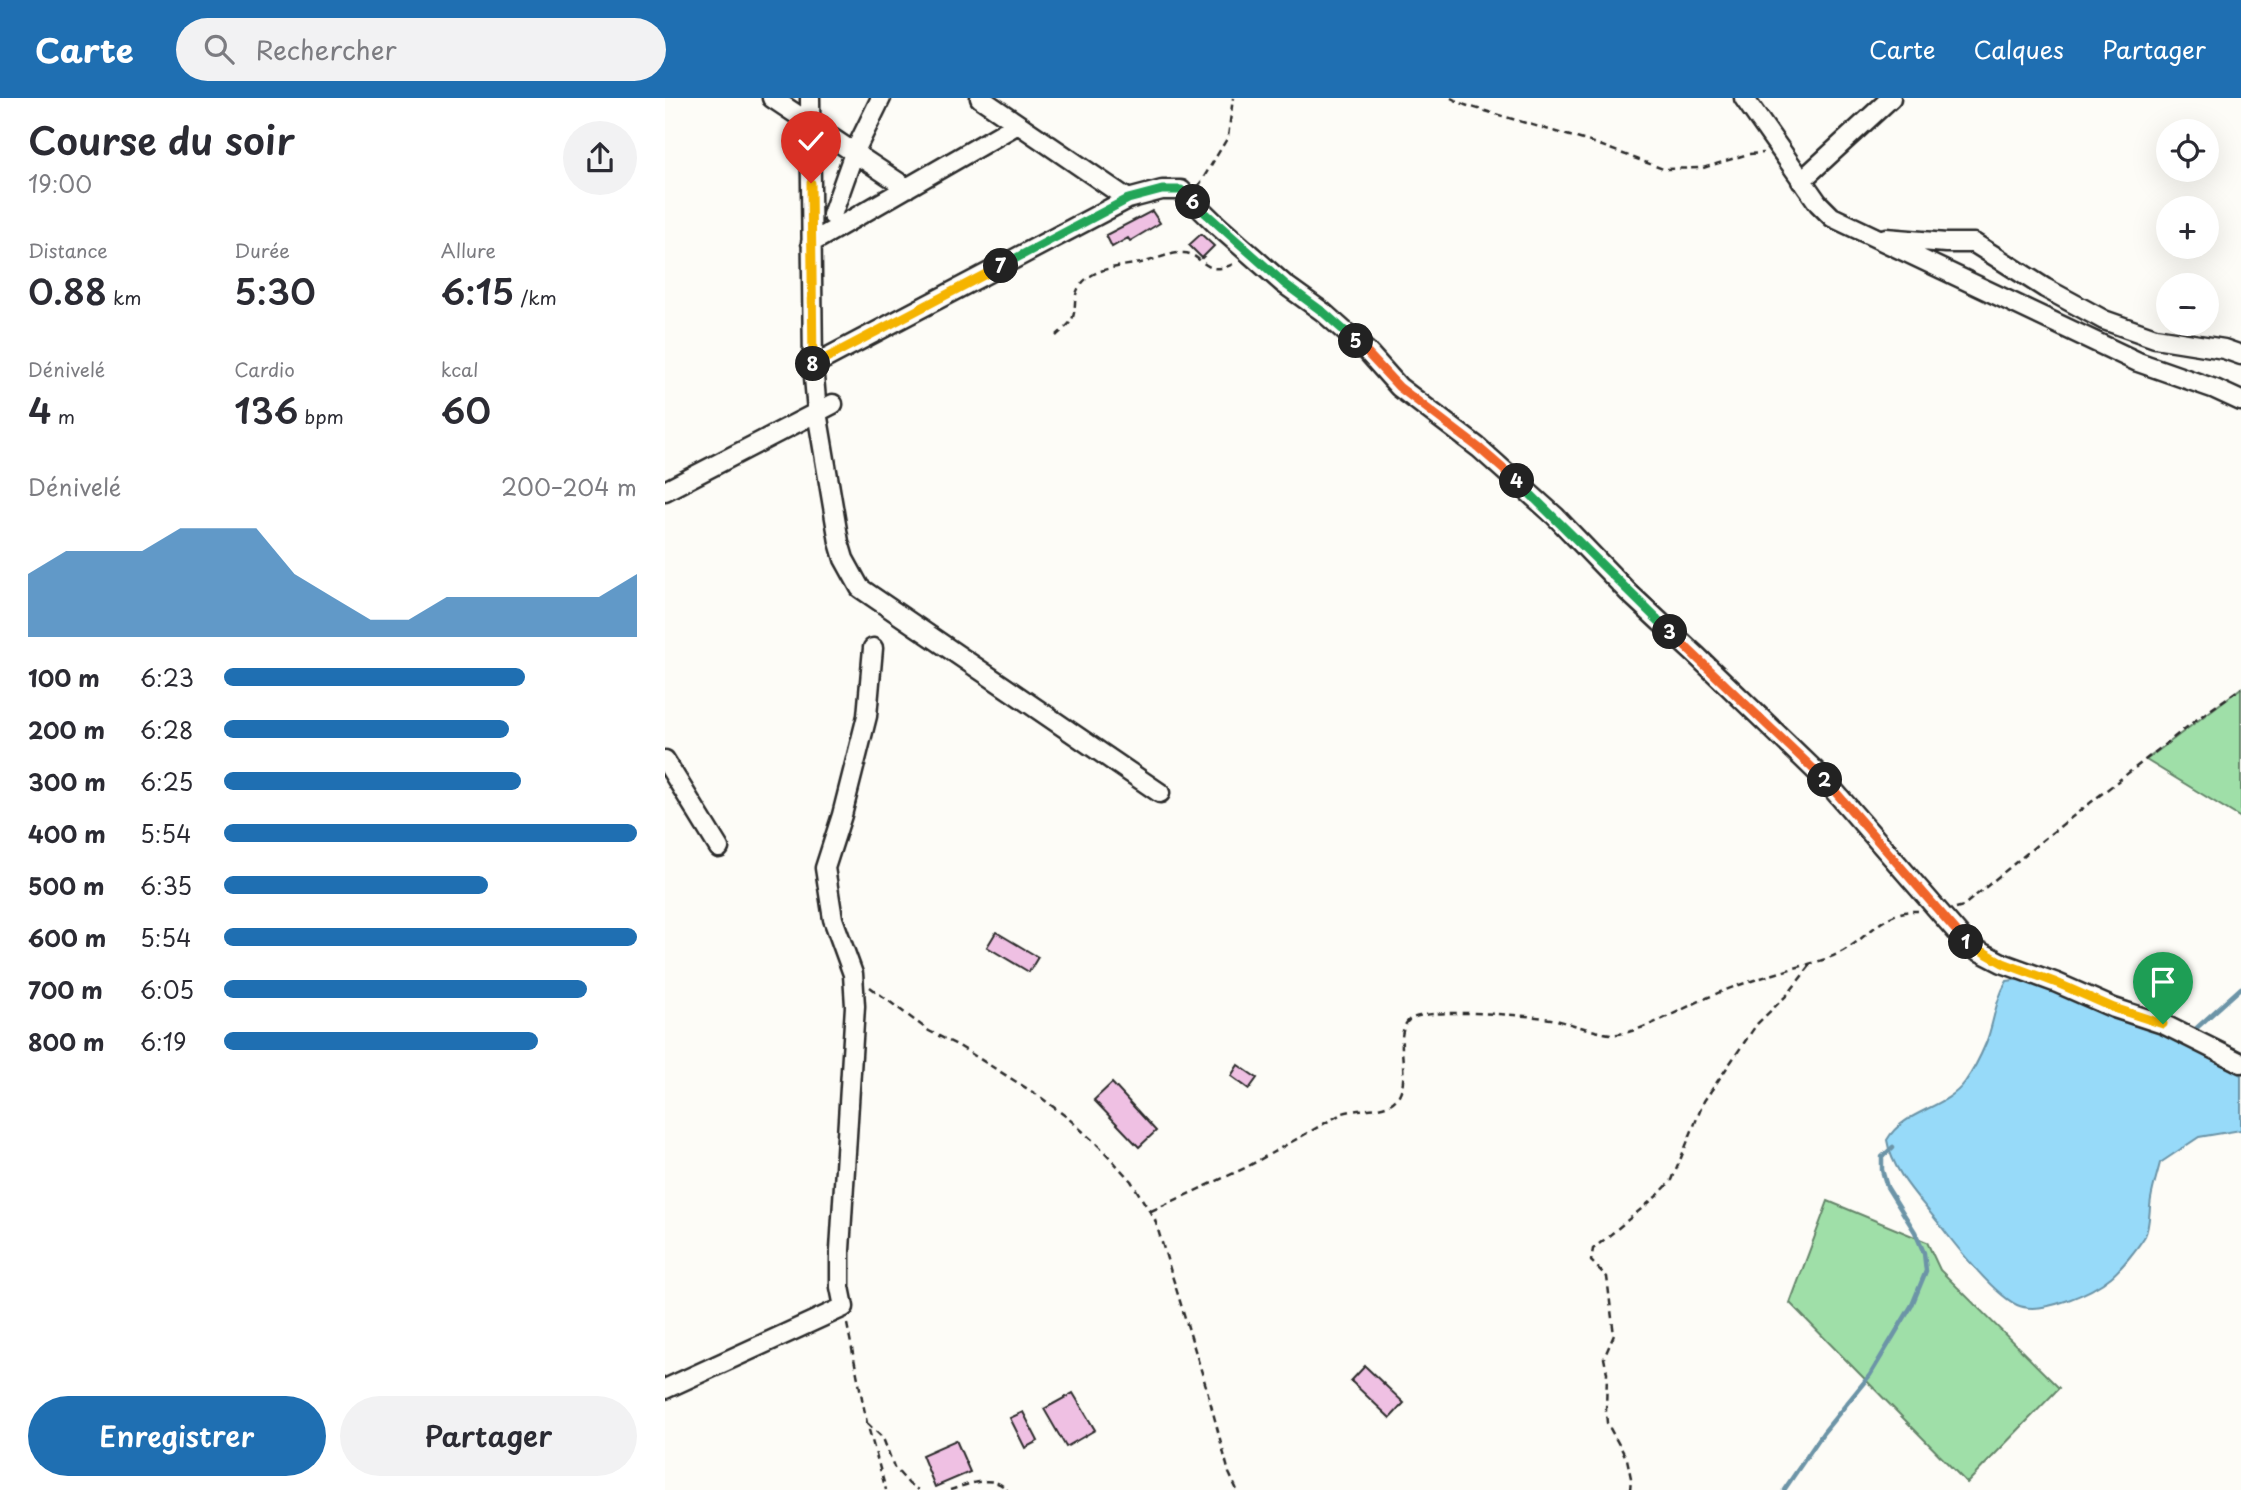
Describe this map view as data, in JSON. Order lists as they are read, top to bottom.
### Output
{
  "page": {
    "header": "Carte",
    "search": "Rechercher",
    "nav": ["Carte", "Calques", "Partager"],
    "heading": ["Course du soir", "19:00"],
    "map_buttons": ["+", "−"],
    "pins": [
      "6",
      "7",
      "5",
      "8",
      "4",
      "3",
      "2",
      "1"
    ],
    "stats": [
      ["Distance", "0.88 km"],
      ["Durée", "5:30"],
      ["Allure", "6:15 /km"],
      ["Dénivelé", "4 m"],
      ["Cardio", "136 bpm"],
      ["kcal", "60"]
    ],
    "chart": ["Dénivelé", "200–204 m"],
    "list": [
      {
        "name": "100 m",
        "note": "6:23"
      },
      {
        "name": "200 m",
        "note": "6:28"
      },
      {
        "name": "300 m",
        "note": "6:25"
      },
      {
        "name": "400 m",
        "note": "5:54"
      },
      {
        "name": "500 m",
        "note": "6:35"
      },
      {
        "name": "600 m",
        "note": "5:54"
      },
      {
        "name": "700 m",
        "note": "6:05"
      },
      {
        "name": "800 m",
        "note": "6:19"
      }
    ],
    "buttons": ["Enregistrer", "Partager"]
  }
}
